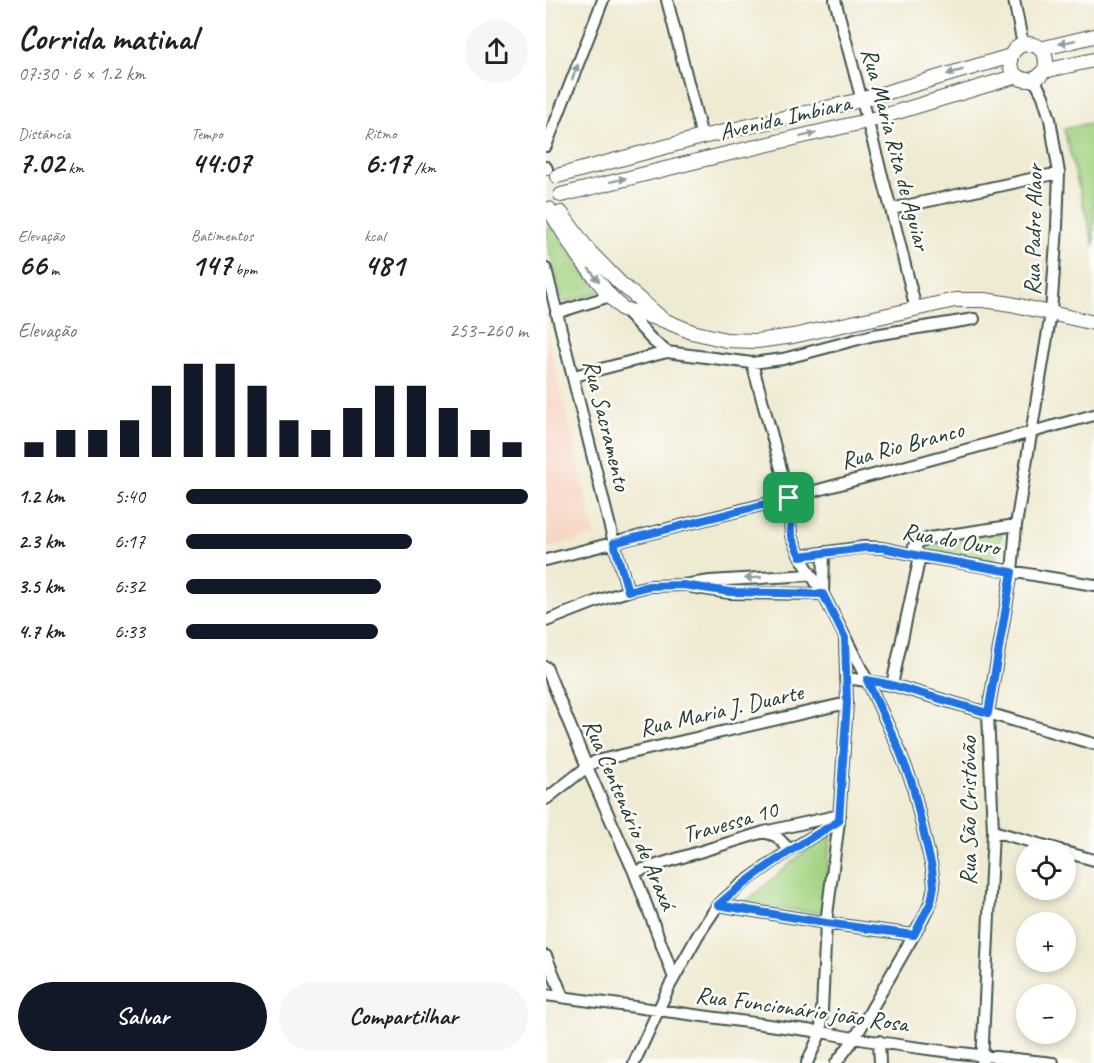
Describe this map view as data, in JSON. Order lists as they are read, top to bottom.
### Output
{
  "streets": {
    "main road": ["Avenida Imbiara"],
    "street": [
      "Rua Maria Rita de Aguiar",
      "Rua Padre Alaor",
      "Rua Sacramento",
      "Rua Rio Branco",
      "Rua do Ouro",
      "Rua Maria J. Duarte",
      "Rua São Cristóvão",
      "Rua Centenário de Araxá",
      "Travessa 10",
      "Rua Funcionário joão Rosa"
    ]
  },
  "crossings": [
    ["Avenida Imbiara", "Rua Maria Rita de Aguiar"],
    ["Avenida Imbiara", "Rua Padre Alaor"],
    ["Rua Padre Alaor", "Rua São Cristóvão"],
    ["Rua Sacramento", "Rua Rio Branco"],
    ["Rua Rio Branco", "Rua São Cristóvão"],
    ["Rua do Ouro", "Rua São Cristóvão"],
    ["Rua Maria J. Duarte", "Rua Centenário de Araxá"],
    ["Rua São Cristóvão", "Rua Funcionário joão Rosa"],
    ["Rua Centenário de Araxá", "Travessa 10"]
  ],
  "page": {
    "heading": ["Corrida matinal", "07:30 · 6 × 1.2 km"],
    "stats": [
      ["Distância", "7.02 km"],
      ["Tempo", "44:07"],
      ["Ritmo", "6:17 /km"],
      ["Elevação", "66 m"],
      ["Batimentos", "147 bpm"],
      ["kcal", "481"]
    ],
    "chart": ["Elevação", "253–260 m"],
    "list": [
      {
        "name": "1.2 km",
        "note": "5:40"
      },
      {
        "name": "2.3 km",
        "note": "6:17"
      },
      {
        "name": "3.5 km",
        "note": "6:32"
      },
      {
        "name": "4.7 km",
        "note": "6:33"
      }
    ],
    "map_buttons": ["+", "−"],
    "buttons": ["Salvar", "Compartilhar"]
  }
}
